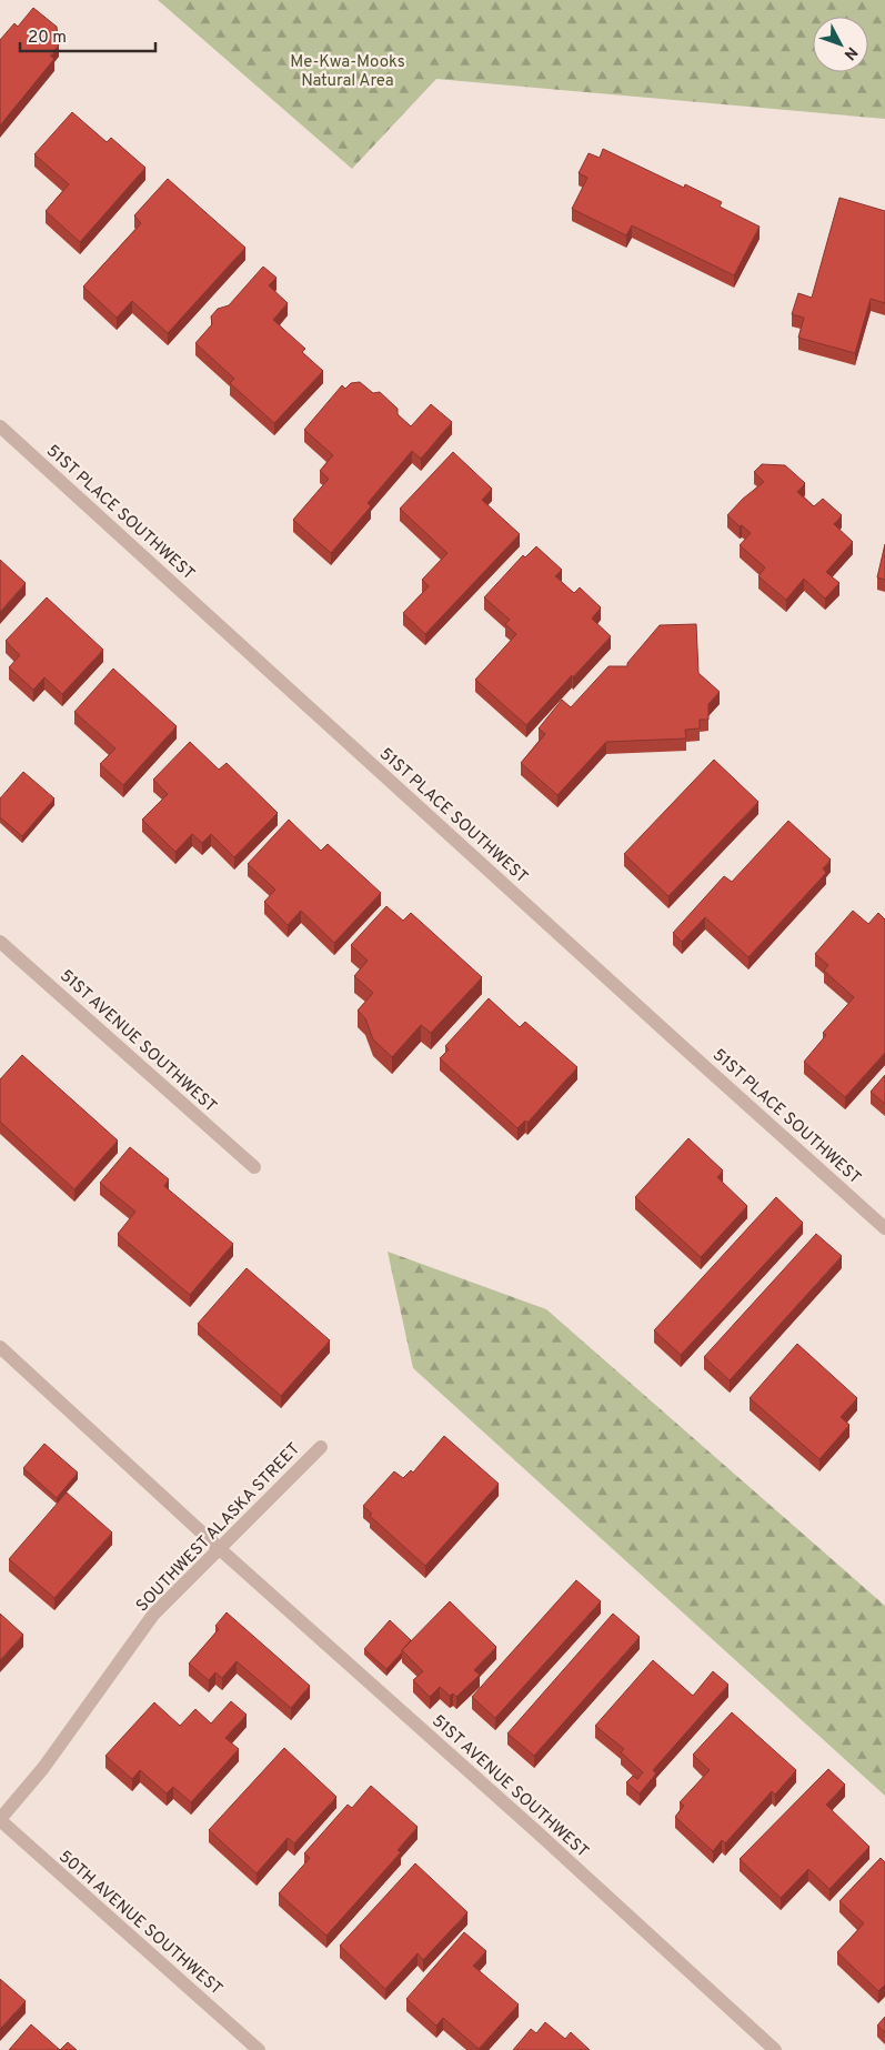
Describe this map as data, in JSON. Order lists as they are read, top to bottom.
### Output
{
  "streets": {
    "street": [
      "51ST PLACE SOUTHWEST",
      "51ST AVENUE SOUTHWEST",
      "SOUTHWEST ALASKA STREET",
      "50TH AVENUE SOUTHWEST"
    ]
  },
  "crossings": [
    ["51ST AVENUE SOUTHWEST", "SOUTHWEST ALASKA STREET"],
    ["SOUTHWEST ALASKA STREET", "50TH AVENUE SOUTHWEST"]
  ],
  "parks": ["Me-Kwa-Mooks Natural Area"],
  "scale_bar": "20 m",
  "north": "bottom right"
}
